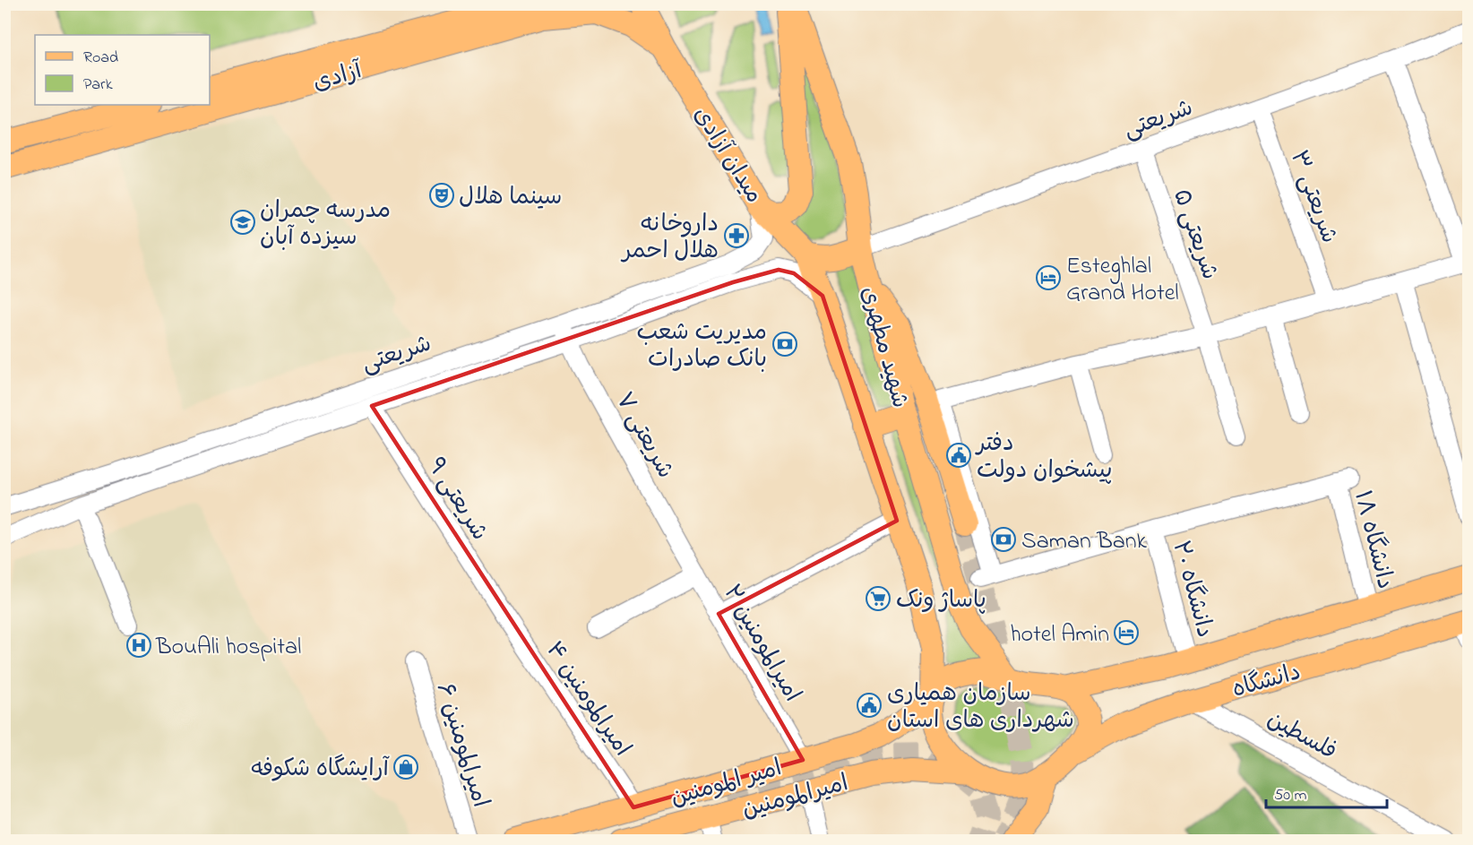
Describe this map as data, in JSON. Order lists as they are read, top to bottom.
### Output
{
  "streets": {
    "main road": [
      "آزادی",
      "میدان آزادی",
      "شهید مطهری",
      "دانشگاه",
      "امیر المومنین",
      "امیرالمومنین"
    ],
    "street": [
      "شریعتی",
      "شریعتی ۳",
      "شریعتی ۵",
      "شریعتی ۷",
      "شریعتی ۹",
      "دانشگاه ۱۸",
      "دانشگاه ۲۰",
      "امیرالمومنین ۲",
      "امیرالمومنین ۴",
      "فلسطین",
      "امیرالمومنین ۶"
    ]
  },
  "crossings": [
    ["آزادی", "میدان آزادی"],
    ["شریعتی", "میدان آزادی"],
    ["شریعتی", "شریعتی ۳"],
    ["شریعتی", "شریعتی ۵"],
    ["شریعتی", "شهید مطهری"],
    ["شریعتی", "شریعتی ۷"],
    ["میدان آزادی", "شهید مطهری"],
    ["شهید مطهری", "دانشگاه"],
    ["شهید مطهری", "امیر المومنین"],
    ["شهید مطهری", "امیرالمومنین"],
    ["شریعتی ۷", "امیرالمومنین ۲"],
    ["شریعتی ۹", "امیرالمومنین ۴"],
    ["دانشگاه ۱۸", "دانشگاه ۲۰"],
    ["دانشگاه ۱۸", "دانشگاه"],
    ["دانشگاه ۲۰", "دانشگاه"],
    ["امیرالمومنین ۲", "امیر المومنین"],
    ["دانشگاه", "فلسطین"],
    ["دانشگاه", "امیر المومنین"],
    ["دانشگاه", "امیرالمومنین"],
    ["امیرالمومنین ۴", "امیر المومنین"],
    ["امیر المومنین", "امیرالمومنین"]
  ],
  "places": {
    "theatre": ["سینما هلال"],
    "school or university": ["مدرسه چمران سیزده آبان"],
    "pharmacy": ["داروخانه هلال احمر"],
    "hotel": ["Esteghlal Grand Hotel", "hotel Amin"],
    "bank": ["مدیریت شعب بانک صادرات", "Saman Bank"],
    "public building": ["دفتر پیشخوان دولت", "سازمان همیاری شهرداری های استان"],
    "supermarket": ["پاساژ ونک"],
    "hospital": ["BouAli hospital"],
    "shop": ["آرایشگاه شکوفه"]
  },
  "legend": ["Road", "Park"],
  "scale_bar": "50 m"
}
